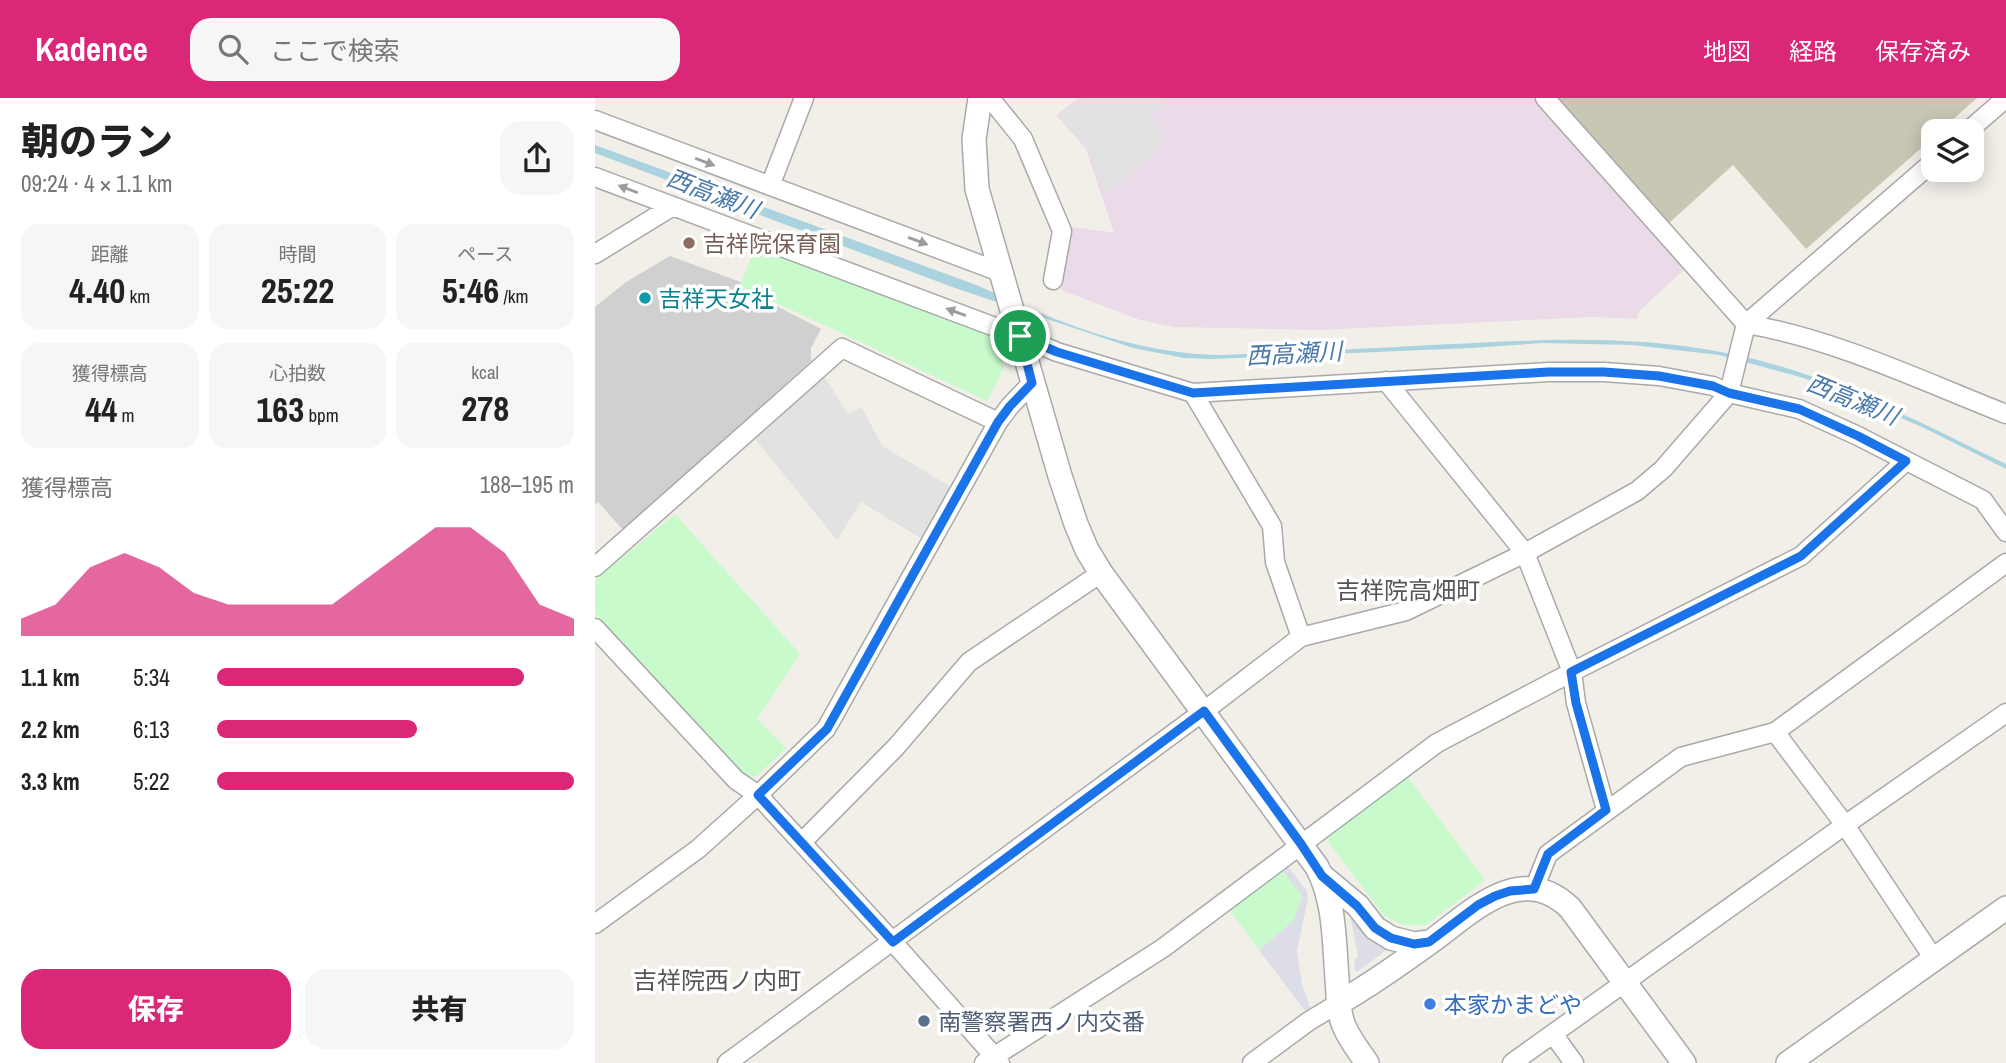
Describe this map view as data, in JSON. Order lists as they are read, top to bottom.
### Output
{
  "districts": ["吉祥院高畑町", "吉祥院西ノ内町"],
  "water": ["西高瀬川"],
  "places": [
    "吉祥院保育園",
    "吉祥天女社",
    "本家かまどや",
    "南警察署西ノ内交番"
  ],
  "page": {
    "header": "Kadence",
    "search": "ここで検索",
    "nav": ["地図", "経路", "保存済み"],
    "heading": ["朝のラン", "09:24 · 4 × 1.1 km"],
    "stats": [
      ["距離", "4.40 km"],
      ["時間", "25:22"],
      ["ペース", "5:46 /km"],
      ["獲得標高", "44 m"],
      ["心拍数", "163 bpm"],
      ["kcal", "278"]
    ],
    "chart": ["獲得標高", "188–195 m"],
    "list": [
      {
        "name": "1.1 km",
        "note": "5:34"
      },
      {
        "name": "2.2 km",
        "note": "6:13"
      },
      {
        "name": "3.3 km",
        "note": "5:22"
      }
    ],
    "buttons": ["保存", "共有"]
  }
}
